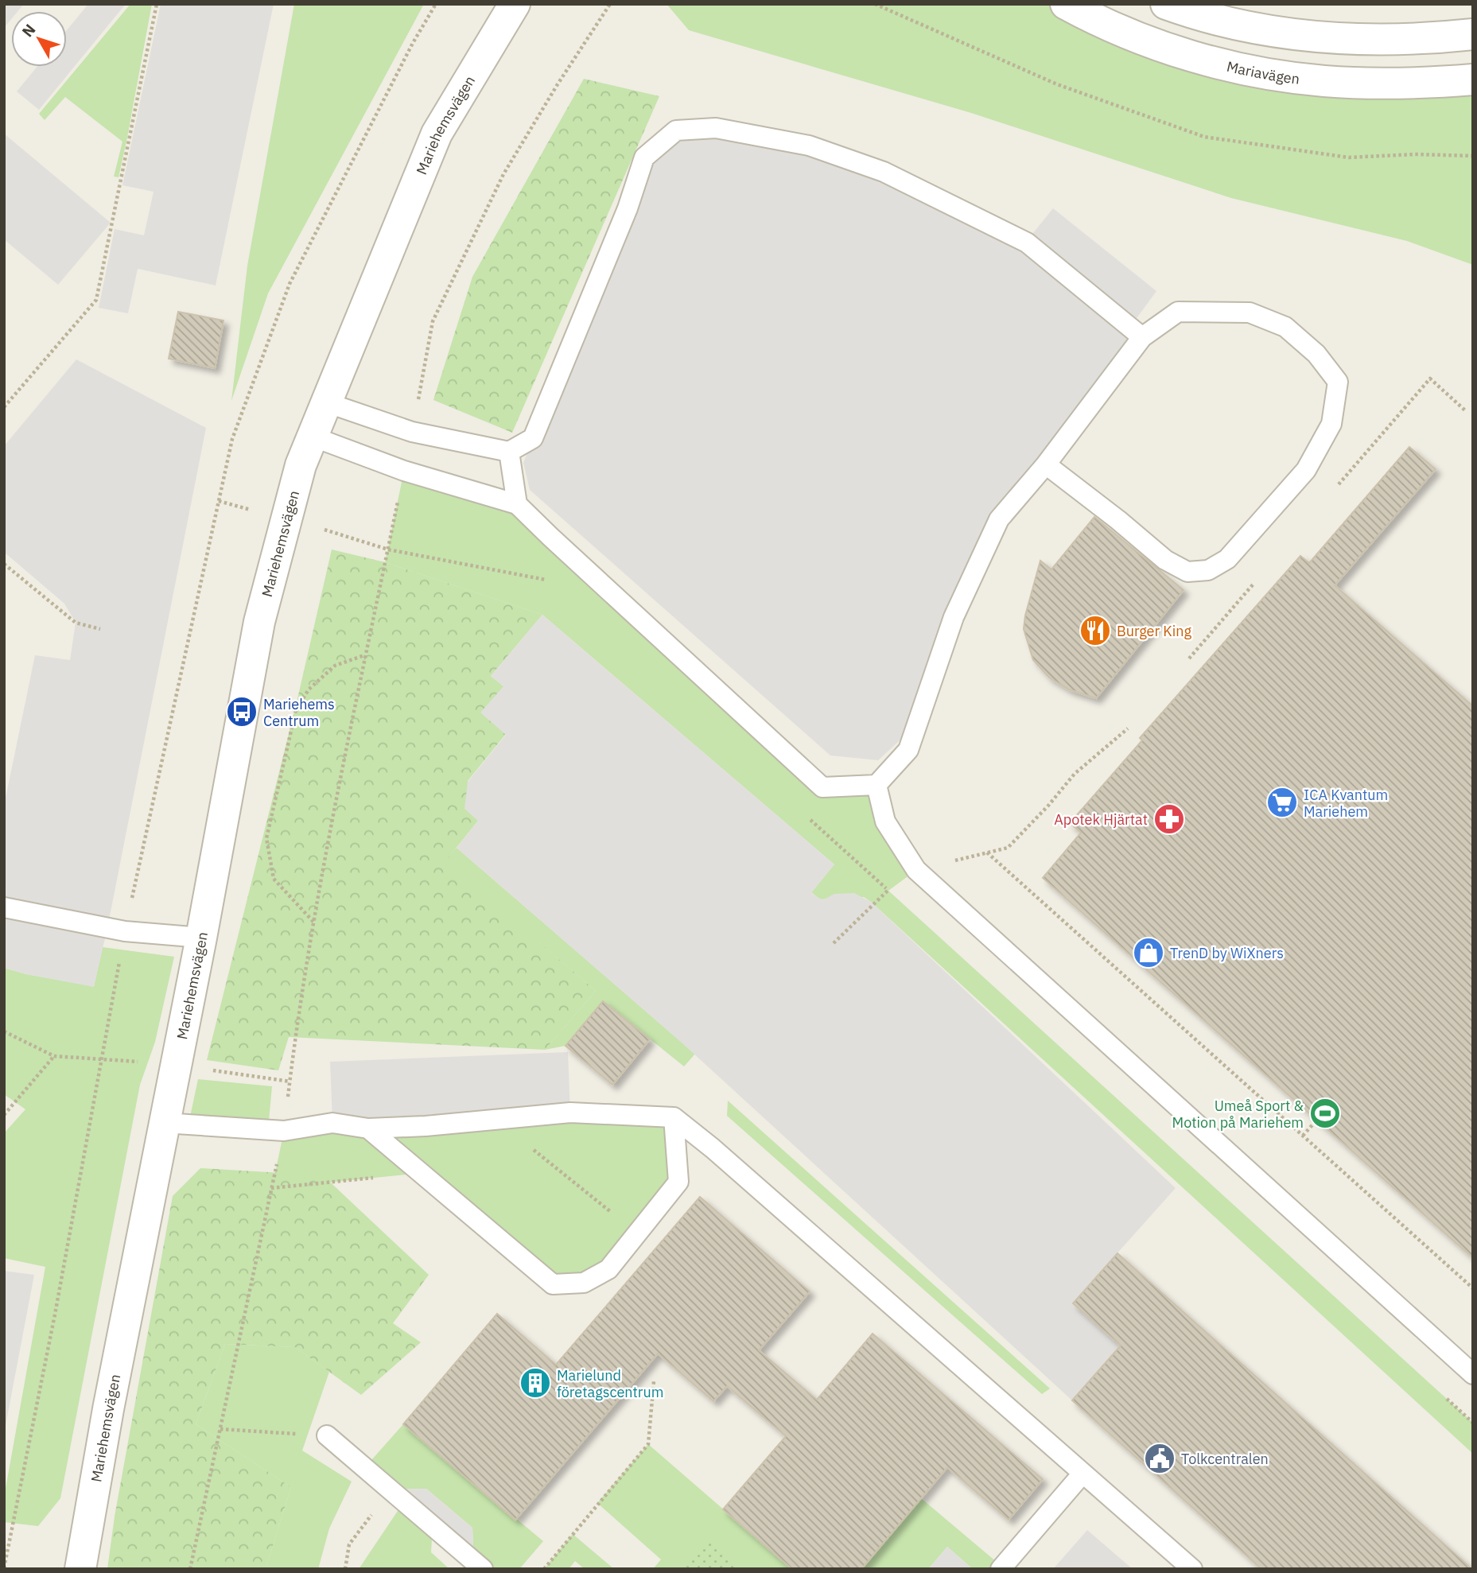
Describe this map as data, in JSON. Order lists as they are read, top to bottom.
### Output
{
  "streets": {
    "street": ["Mariavägen", "Mariehemsvägen"]
  },
  "places": {
    "restaurant": ["Burger King"],
    "bus stop": ["Mariehems Centrum"],
    "supermarket": ["ICA Kvantum Mariehem"],
    "pharmacy": ["Apotek Hjärtat"],
    "shop": ["TrenD by WiXners"],
    "sports": ["Umeå Sport & Motion på Mariehem"],
    "building": ["Marielund företagscentrum"],
    "public building": ["Tolkcentralen"]
  },
  "north": "top left"
}
